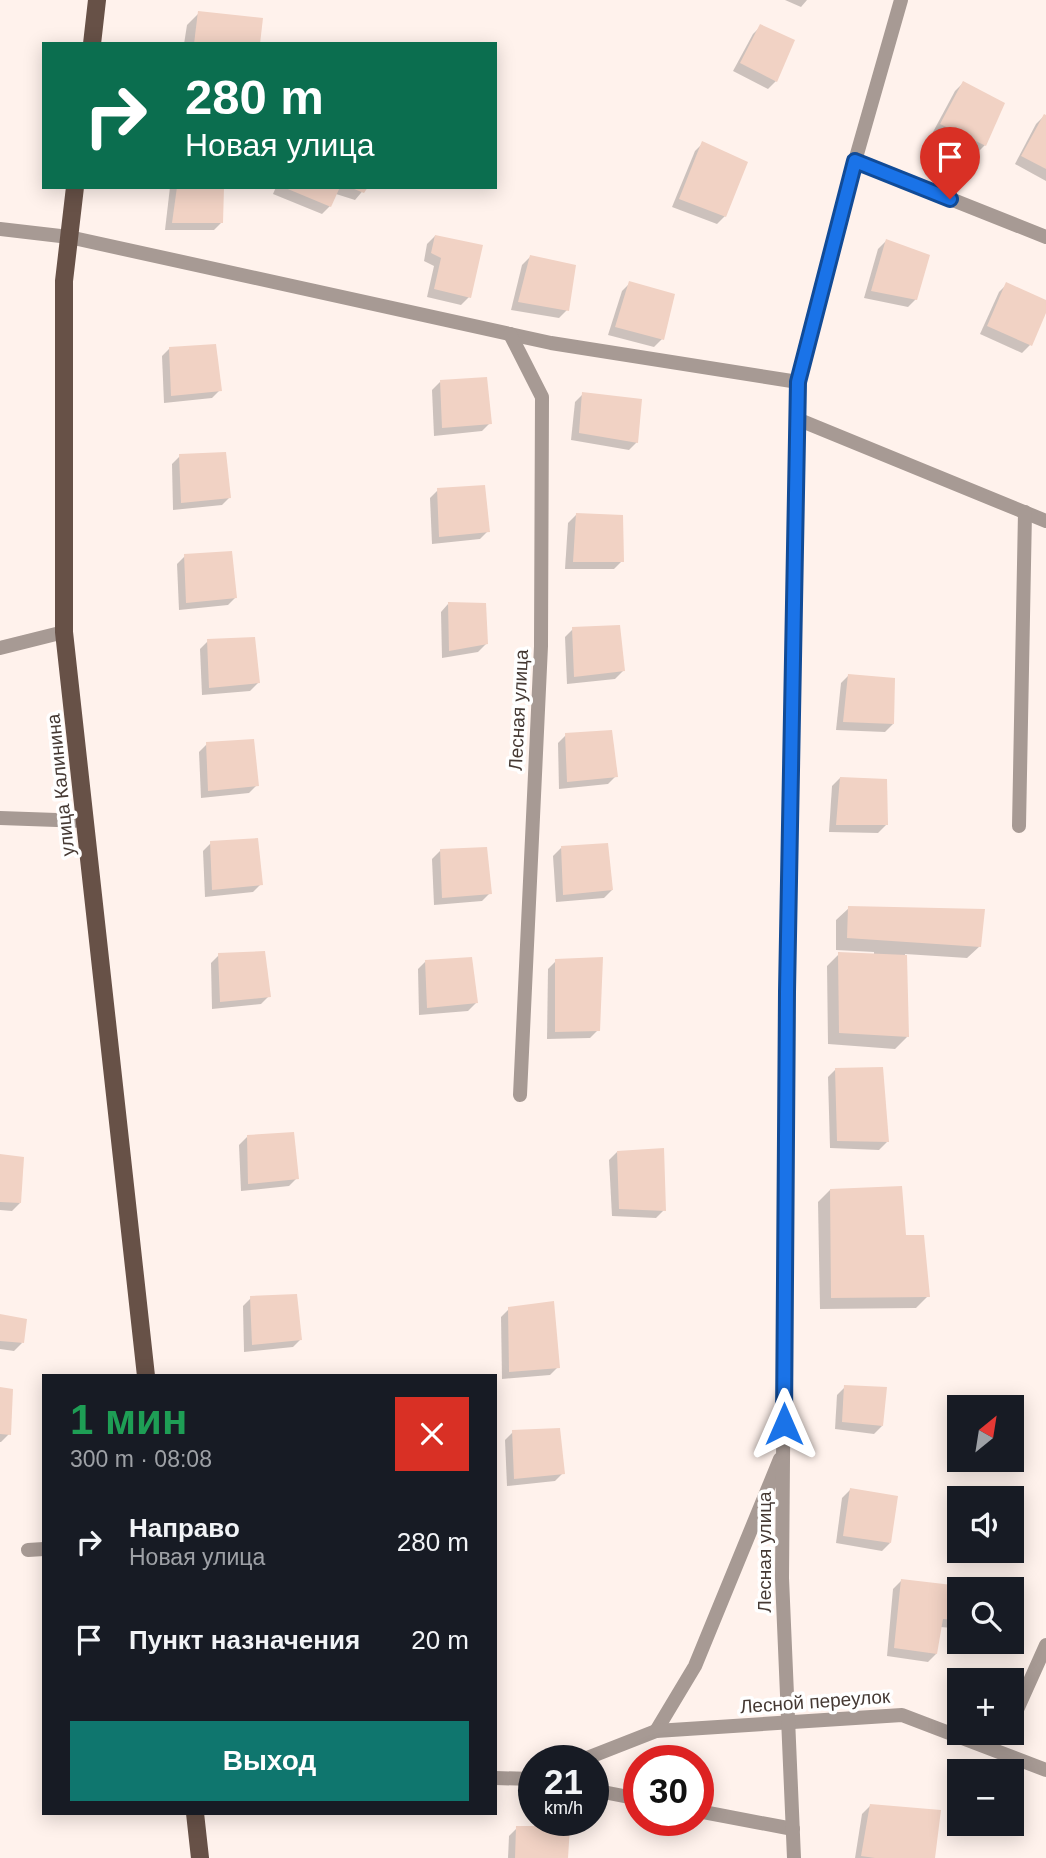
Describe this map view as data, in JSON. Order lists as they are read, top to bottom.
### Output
{
  "streets": {
    "main road": ["улица Калинина"],
    "street": ["Лесная улица", "Лесной переулок"]
  },
  "crossings": [
    ["Лесная улица", "Лесной переулок"]
  ],
  "north": "top right",
  "page": {
    "turn": ["280 m", "Новая улица"],
    "heading": ["1 мин", "300 m · 08:08"],
    "map_buttons": ["+", "−"],
    "list": [
      {
        "name": "Направо",
        "note": "Новая улица",
        "value": "280 m"
      },
      {
        "name": "Пункт назначения",
        "value": "20 m"
      }
    ],
    "buttons": "Выход",
    "speed": "21 km/h",
    "limit": "30"
  }
}
